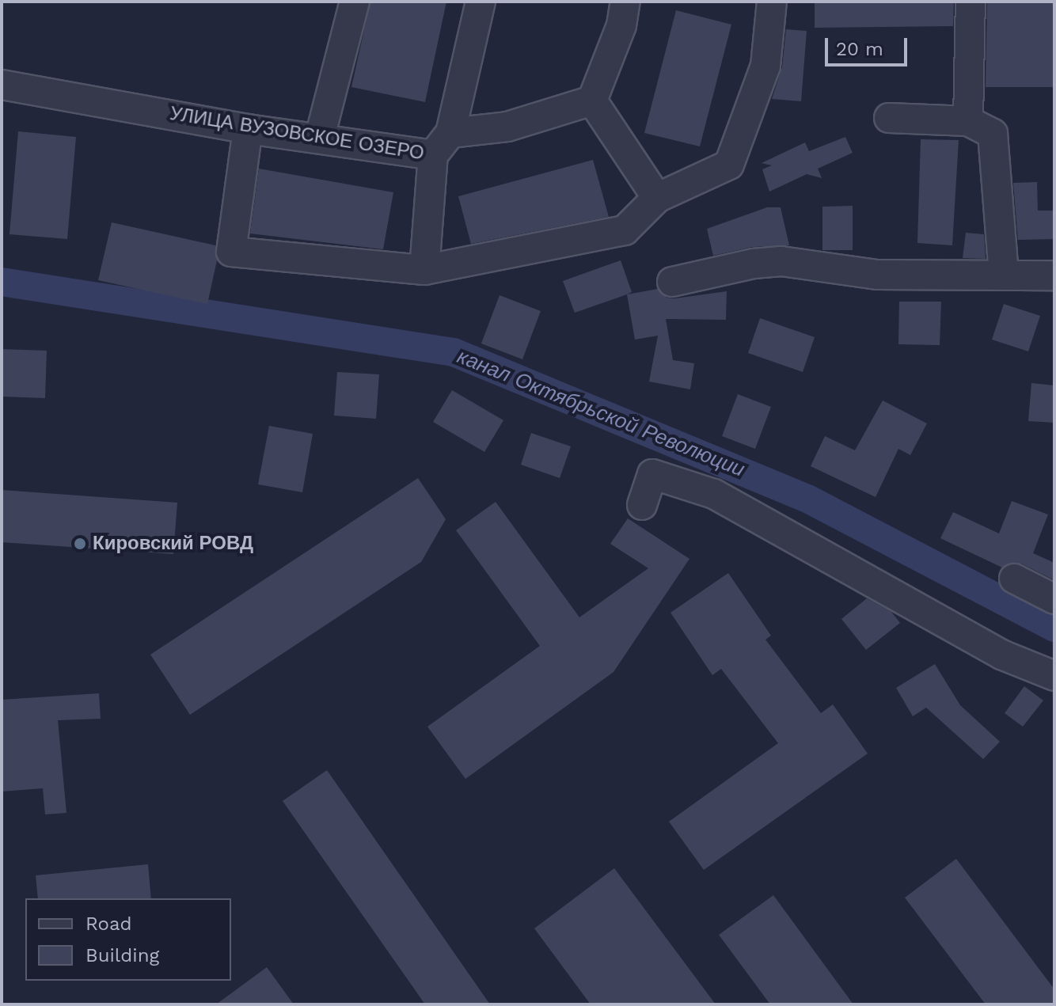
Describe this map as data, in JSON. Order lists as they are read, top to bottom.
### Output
{
  "streets": {
    "street": ["УЛИЦА ВУЗОВСКОЕ ОЗЕРО"]
  },
  "water": ["канал Октябрьской Революции"],
  "places": ["Кировский РОВД"],
  "legend": ["Road", "Building"],
  "scale_bar": "20 m"
}
